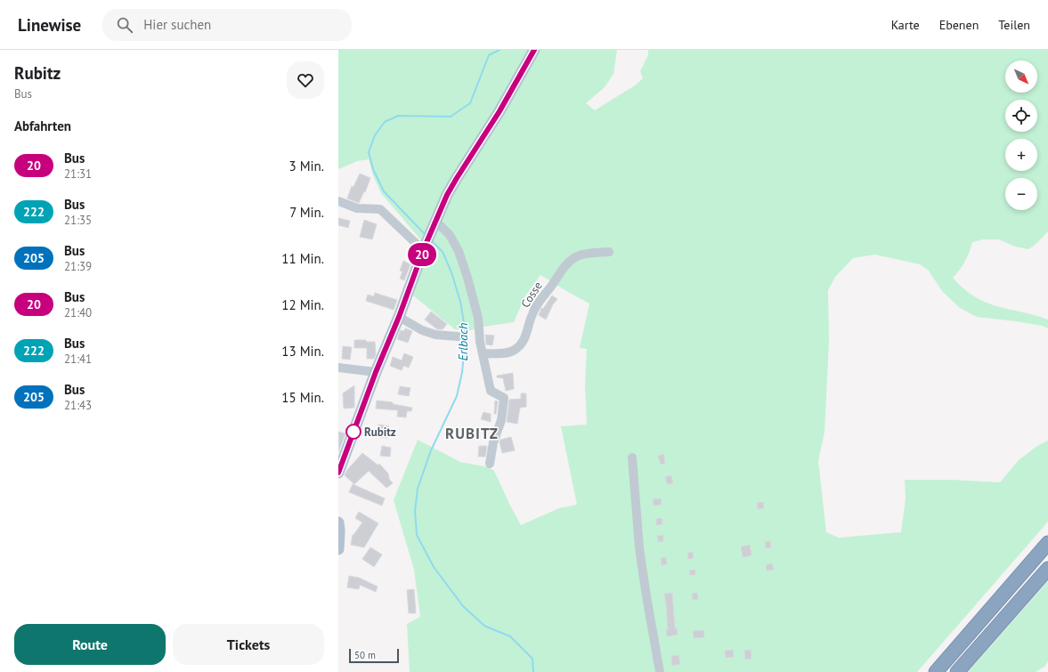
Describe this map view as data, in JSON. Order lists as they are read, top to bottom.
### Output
{
  "streets": {
    "street": ["Cosse"]
  },
  "districts": ["RUBITZ"],
  "water": ["Erlbach"],
  "places": ["Rubitz"],
  "lines": ["bus line 20"],
  "scale_bar": "50 m",
  "north": "bottom right",
  "page": {
    "header": "Linewise",
    "search": "Hier suchen",
    "nav": ["Karte", "Ebenen", "Teilen"],
    "heading": [
      ["Rubitz", "Bus"],
      "Abfahrten"
    ],
    "on_map": "20",
    "map_buttons": ["+", "−"],
    "list": [
      {
        "mark": "20",
        "name": "Bus",
        "note": "21:31",
        "value": "3 Min."
      },
      {
        "mark": "222",
        "name": "Bus",
        "note": "21:35",
        "value": "7 Min."
      },
      {
        "mark": "205",
        "name": "Bus",
        "note": "21:39",
        "value": "11 Min."
      },
      {
        "mark": "20",
        "name": "Bus",
        "note": "21:40",
        "value": "12 Min."
      },
      {
        "mark": "222",
        "name": "Bus",
        "note": "21:41",
        "value": "13 Min."
      },
      {
        "mark": "205",
        "name": "Bus",
        "note": "21:43",
        "value": "15 Min."
      }
    ],
    "buttons": ["Route", "Tickets"],
    "scale": "50 m"
  }
}
